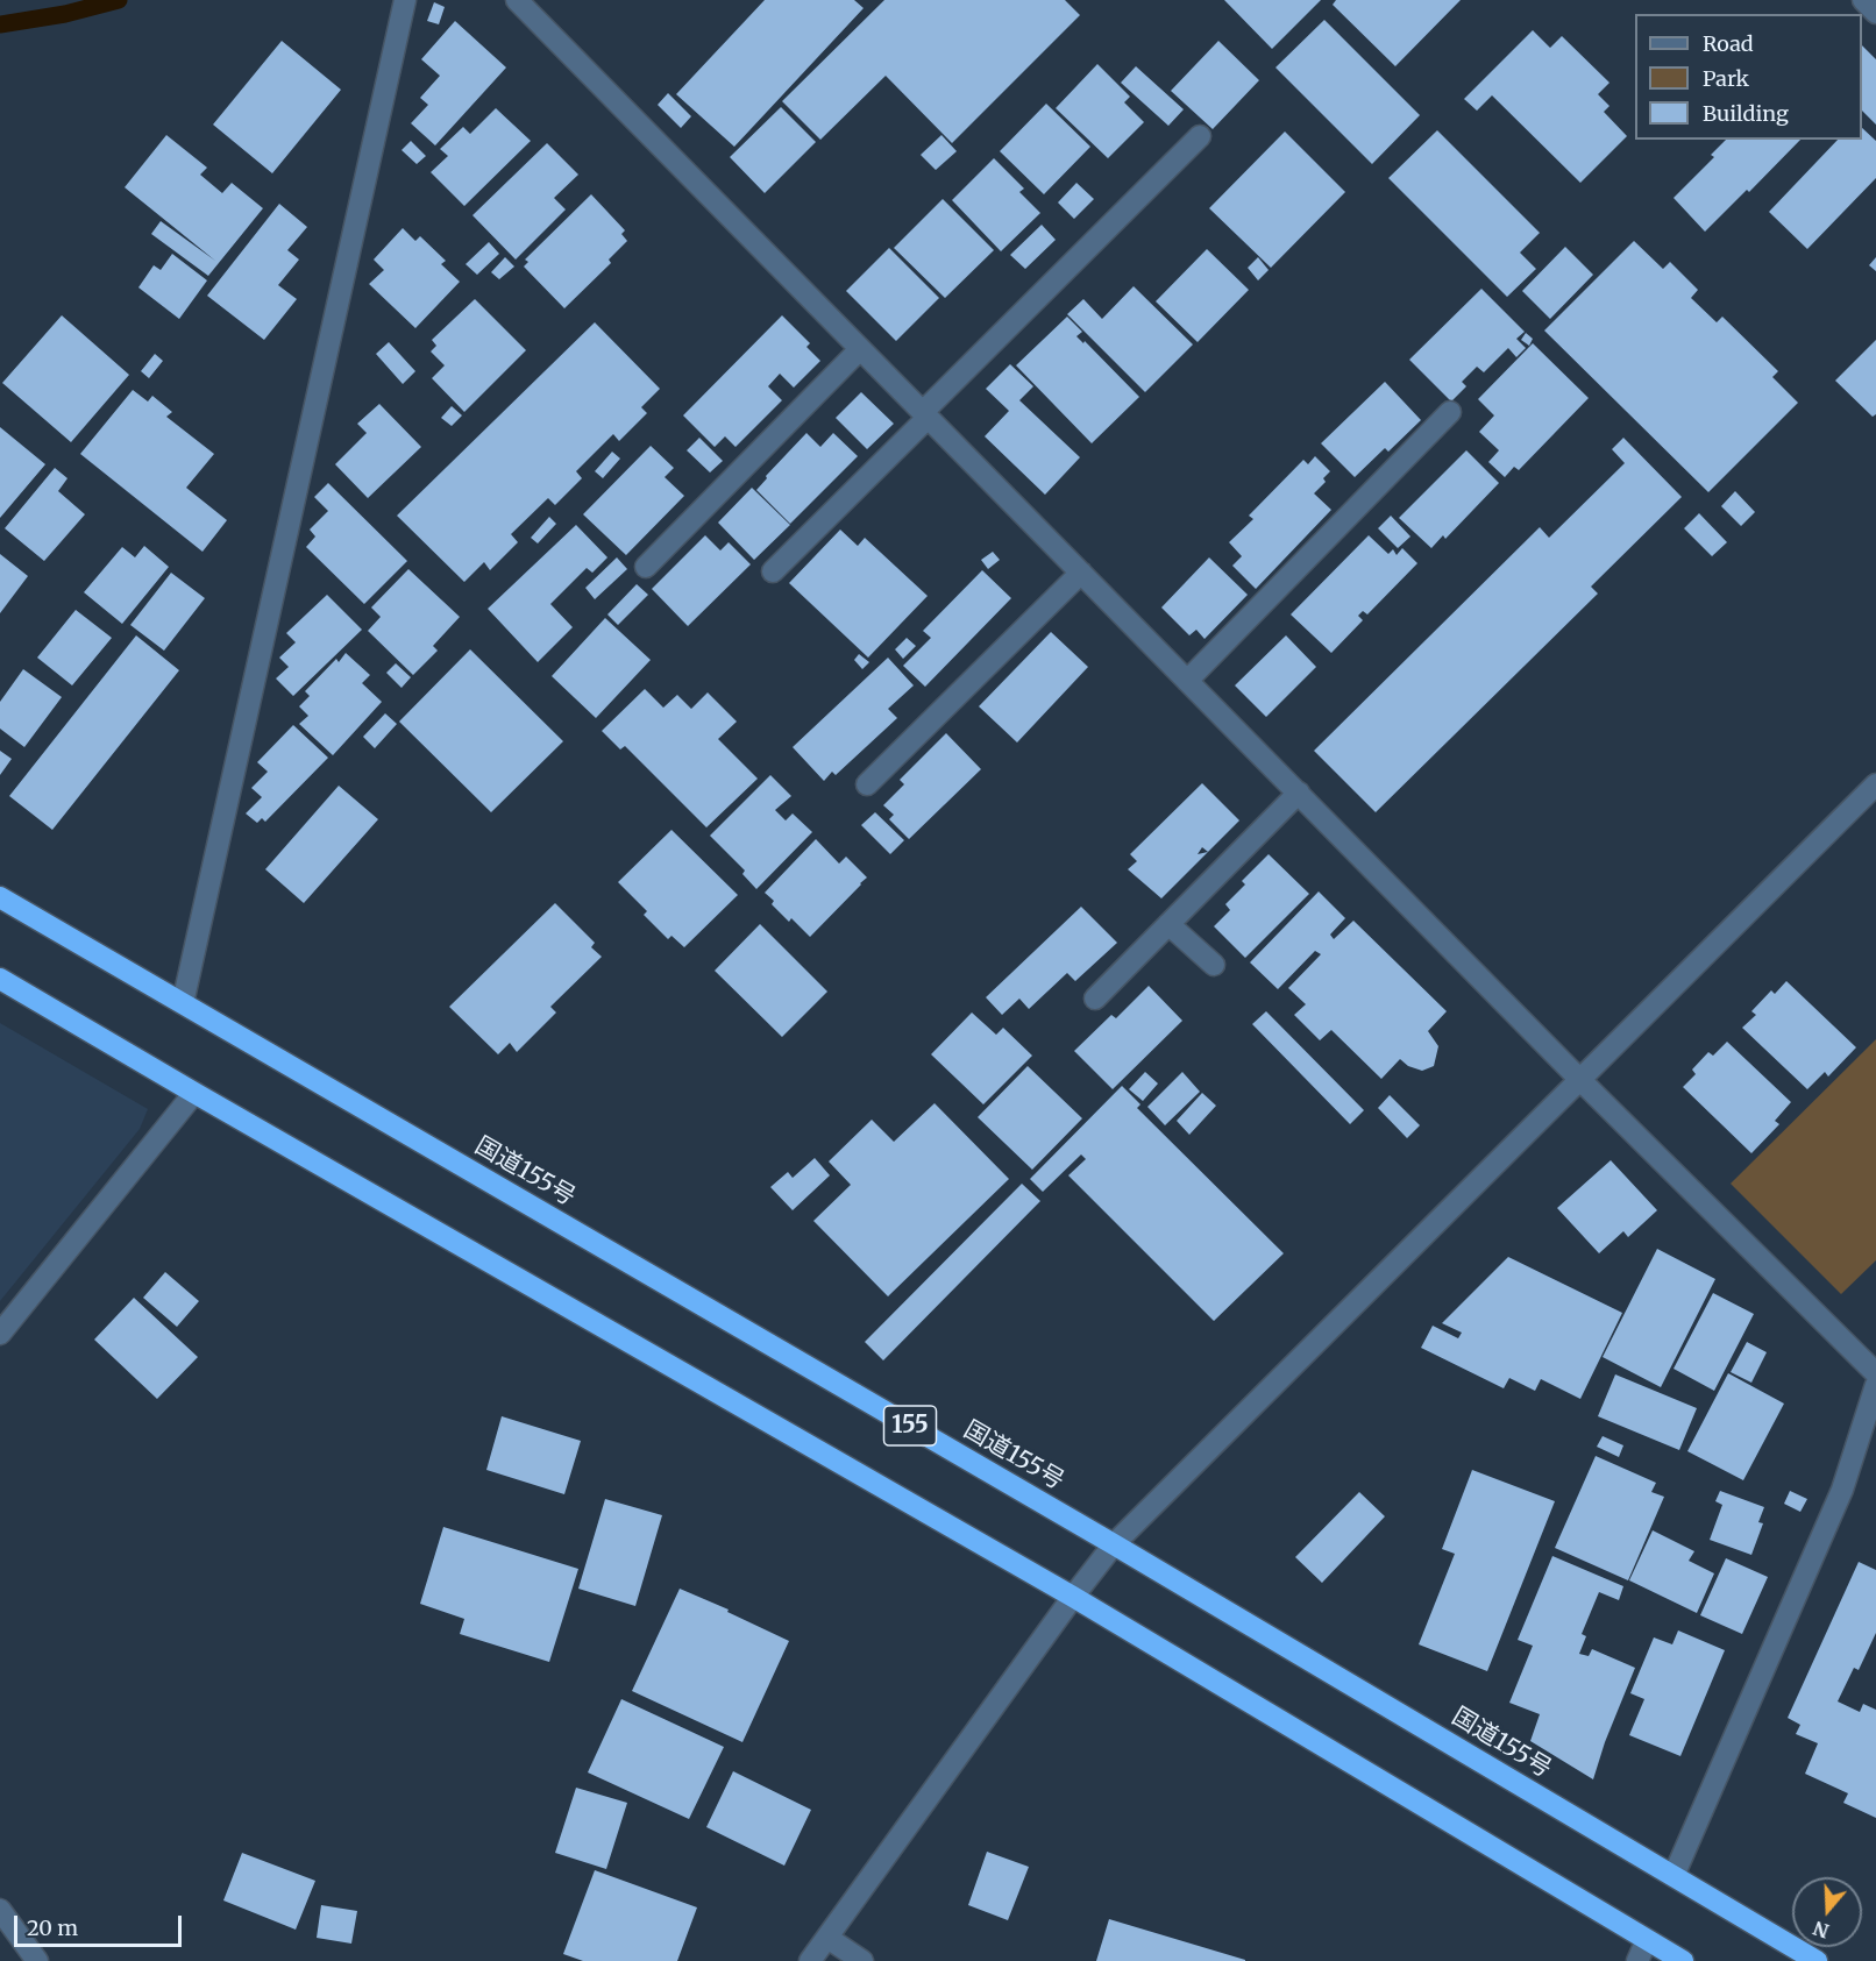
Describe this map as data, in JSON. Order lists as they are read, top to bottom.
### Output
{
  "streets": {
    "highway": ["国道155号", "155"]
  },
  "legend": ["Road", "Park", "Building"],
  "scale_bar": "20 m",
  "north": "bottom"
}
